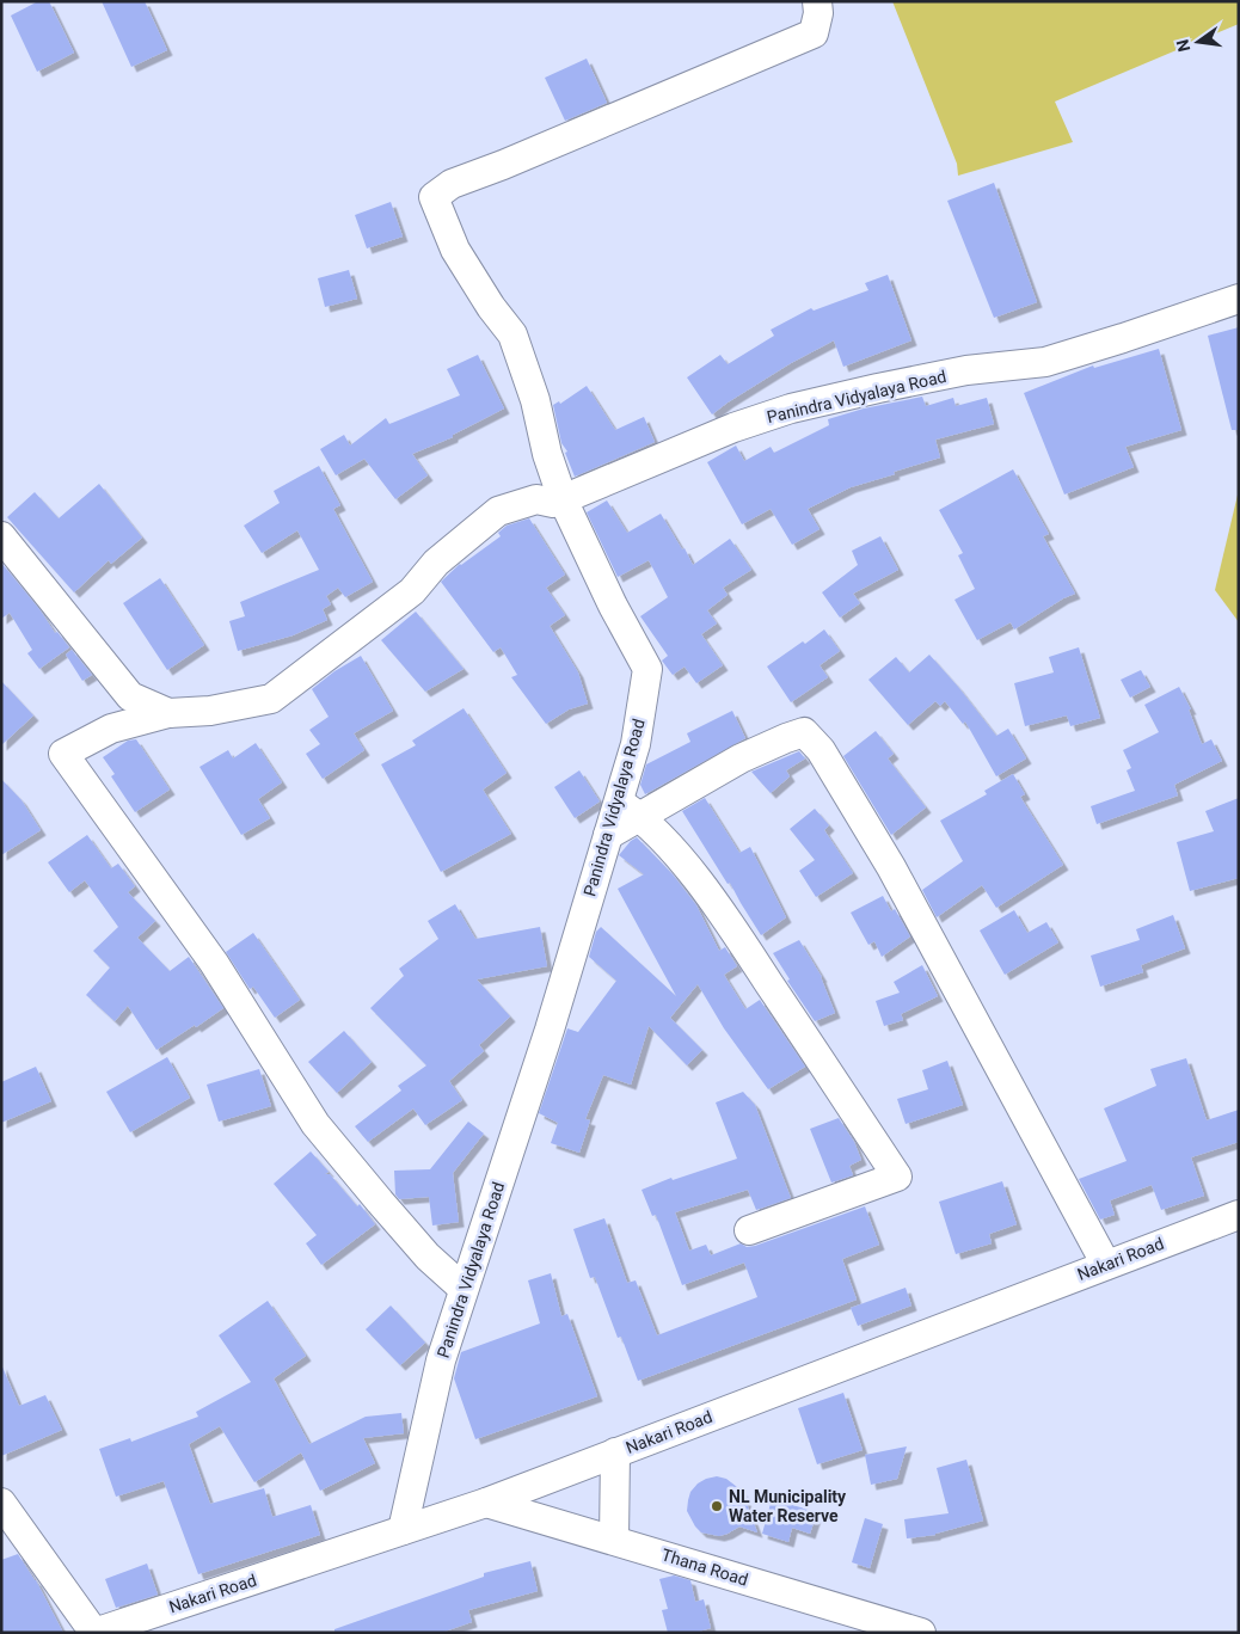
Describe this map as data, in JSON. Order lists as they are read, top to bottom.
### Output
{
  "streets": {
    "street": ["Panindra Vidyalaya Road", "Nakari Road", "Thana Road"]
  },
  "crossings": [
    ["Panindra Vidyalaya Road", "Nakari Road"],
    ["Nakari Road", "Thana Road"]
  ],
  "places": ["NL Municipality Water Reserve"],
  "north": "left"
}
